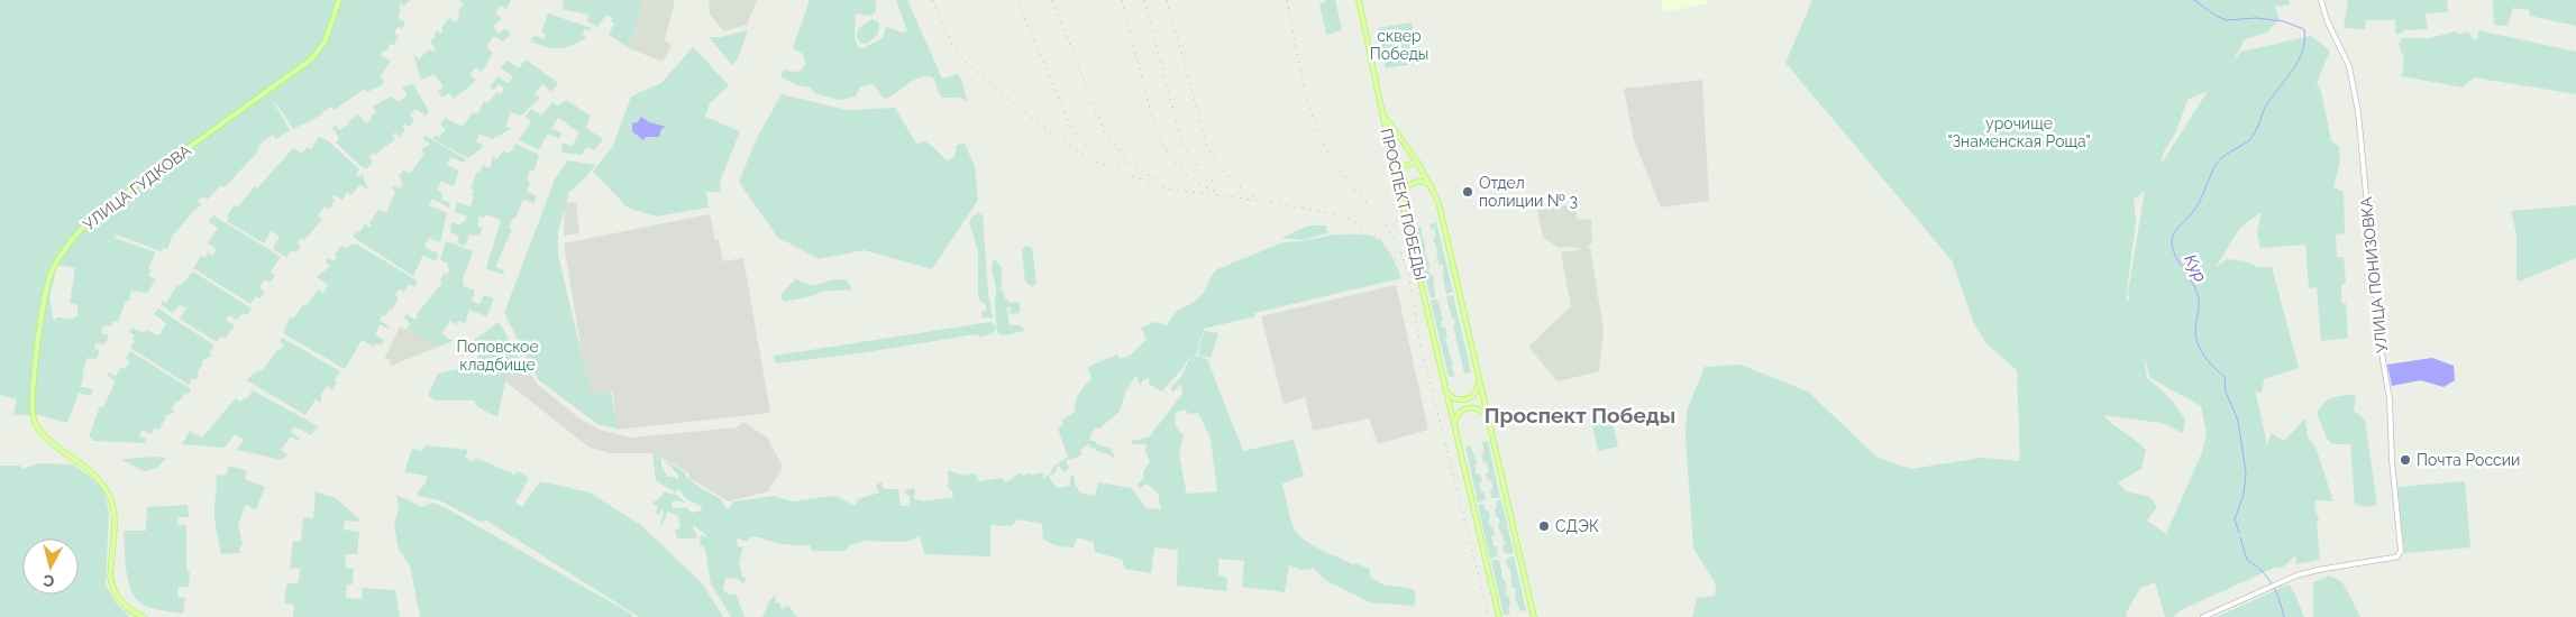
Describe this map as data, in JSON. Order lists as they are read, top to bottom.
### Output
{
  "streets": {
    "main road": ["УЛИЦА ГУДКОВА", "ПРОСПЕКТ ПОБЕДЫ", "УЛИЦА ПОНИЗОВКА"]
  },
  "districts": ["Проспект Победы"],
  "water": ["Кур"],
  "parks": ["сквер Победы", "урочище \"Знаменская Роща\"", "Поповское кладбище"],
  "places": ["Отдел полиции № 3", "Почта России", "СДЭК"],
  "north": "bottom"
}
